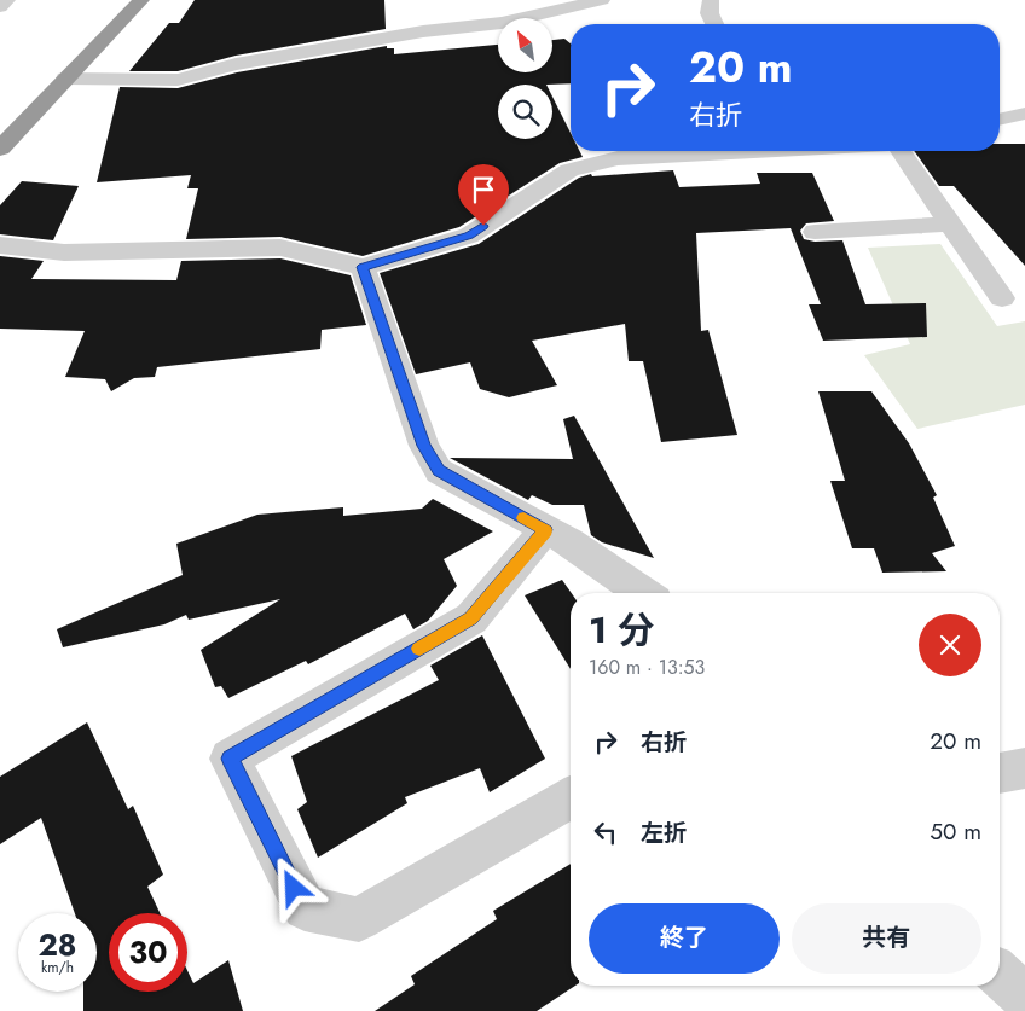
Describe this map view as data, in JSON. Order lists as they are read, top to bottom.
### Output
{
  "north": "top left",
  "page": {
    "turn": ["20 m", "右折"],
    "heading": ["1 分", "160 m · 13:53"],
    "list": [
      {
        "name": "右折",
        "value": "20 m"
      },
      {
        "name": "左折",
        "value": "50 m"
      }
    ],
    "buttons": ["終了", "共有"],
    "speed": "28 km/h",
    "limit": "30"
  }
}
